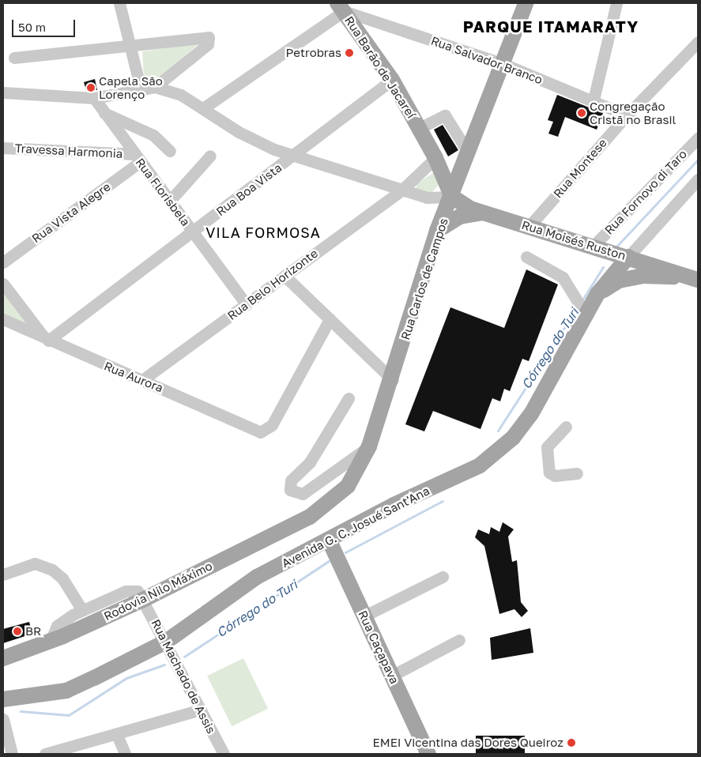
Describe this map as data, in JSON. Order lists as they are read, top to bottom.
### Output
{
  "streets": {
    "main road": [
      "Rua Barão de Jacareí",
      "Rua Moisés Ruston",
      "Rua Carlos de Campos",
      "Avenida G. C. Josué Sant'Ana",
      "Rodovia Nilo Máximo",
      "Rua Caçapava"
    ],
    "street": [
      "Rua Salvador Branco",
      "Travessa Harmonia",
      "Rua Montese",
      "Rua Boa Vista",
      "Rua Florisbela",
      "Rua Fornovo di Taro",
      "Rua Vista Alegre",
      "Rua Belo Horizonte",
      "Rua Aurora",
      "Rua Machado de Assis"
    ]
  },
  "crossings": [
    ["Rua Salvador Branco", "Rua Barão de Jacareí"],
    ["Rua Salvador Branco", "Rua Montese"],
    ["Rua Salvador Branco", "Rua Carlos de Campos"],
    ["Rua Barão de Jacareí", "Rua Boa Vista"],
    ["Rua Barão de Jacareí", "Rua Moisés Ruston"],
    ["Rua Barão de Jacareí", "Rua Carlos de Campos"],
    ["Rua Barão de Jacareí", "Rua Belo Horizonte"],
    ["Travessa Harmonia", "Rua Florisbela"],
    ["Travessa Harmonia", "Rua Vista Alegre"],
    ["Rua Montese", "Rua Moisés Ruston"],
    ["Rua Boa Vista", "Rua Florisbela"],
    ["Rua Boa Vista", "Rua Aurora"],
    ["Rua Florisbela", "Rua Vista Alegre"],
    ["Rua Florisbela", "Rua Belo Horizonte"],
    ["Rua Fornovo di Taro", "Rua Moisés Ruston"],
    ["Rua Moisés Ruston", "Rua Carlos de Campos"],
    ["Rua Moisés Ruston", "Avenida G. C. Josué Sant'Ana"],
    ["Rua Carlos de Campos", "Rodovia Nilo Máximo"],
    ["Rua Belo Horizonte", "Rua Aurora"],
    ["Avenida G. C. Josué Sant'Ana", "Rua Caçapava"],
    ["Avenida G. C. Josué Sant'Ana", "Rua Machado de Assis"],
    ["Rodovia Nilo Máximo", "Rua Machado de Assis"]
  ],
  "districts": ["PARQUE ITAMARATY", "VILA FORMOSA"],
  "water": ["Córrego do Turi"],
  "places": [
    "Petrobras",
    "Capela São Lorenço",
    "Congregação Cristã no Brasil",
    "BR",
    "EMEI Vicentina das Dores Queiroz"
  ],
  "scale_bar": "50 m"
}
